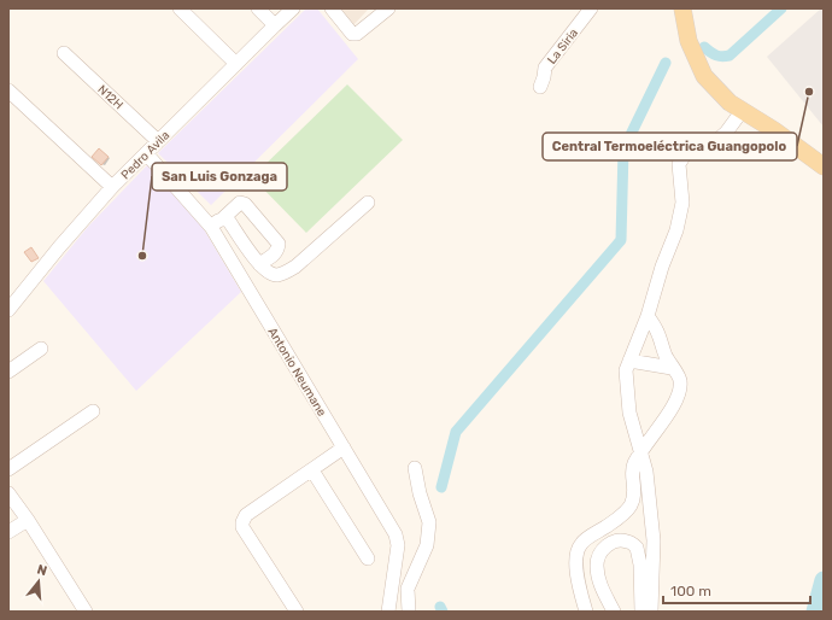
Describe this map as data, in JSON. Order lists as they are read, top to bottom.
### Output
{
  "streets": {
    "street": [
      "La Siria",
      "N12H",
      "Pedro Avila",
      "Antonio Neumane"
    ]
  },
  "crossings": [
    ["N12H", "Pedro Avila"],
    ["Pedro Avila", "Antonio Neumane"]
  ],
  "places": ["Central Termoeléctrica Guangopolo", "San Luis Gonzaga"],
  "scale_bar": "100 m",
  "north": "top"
}
